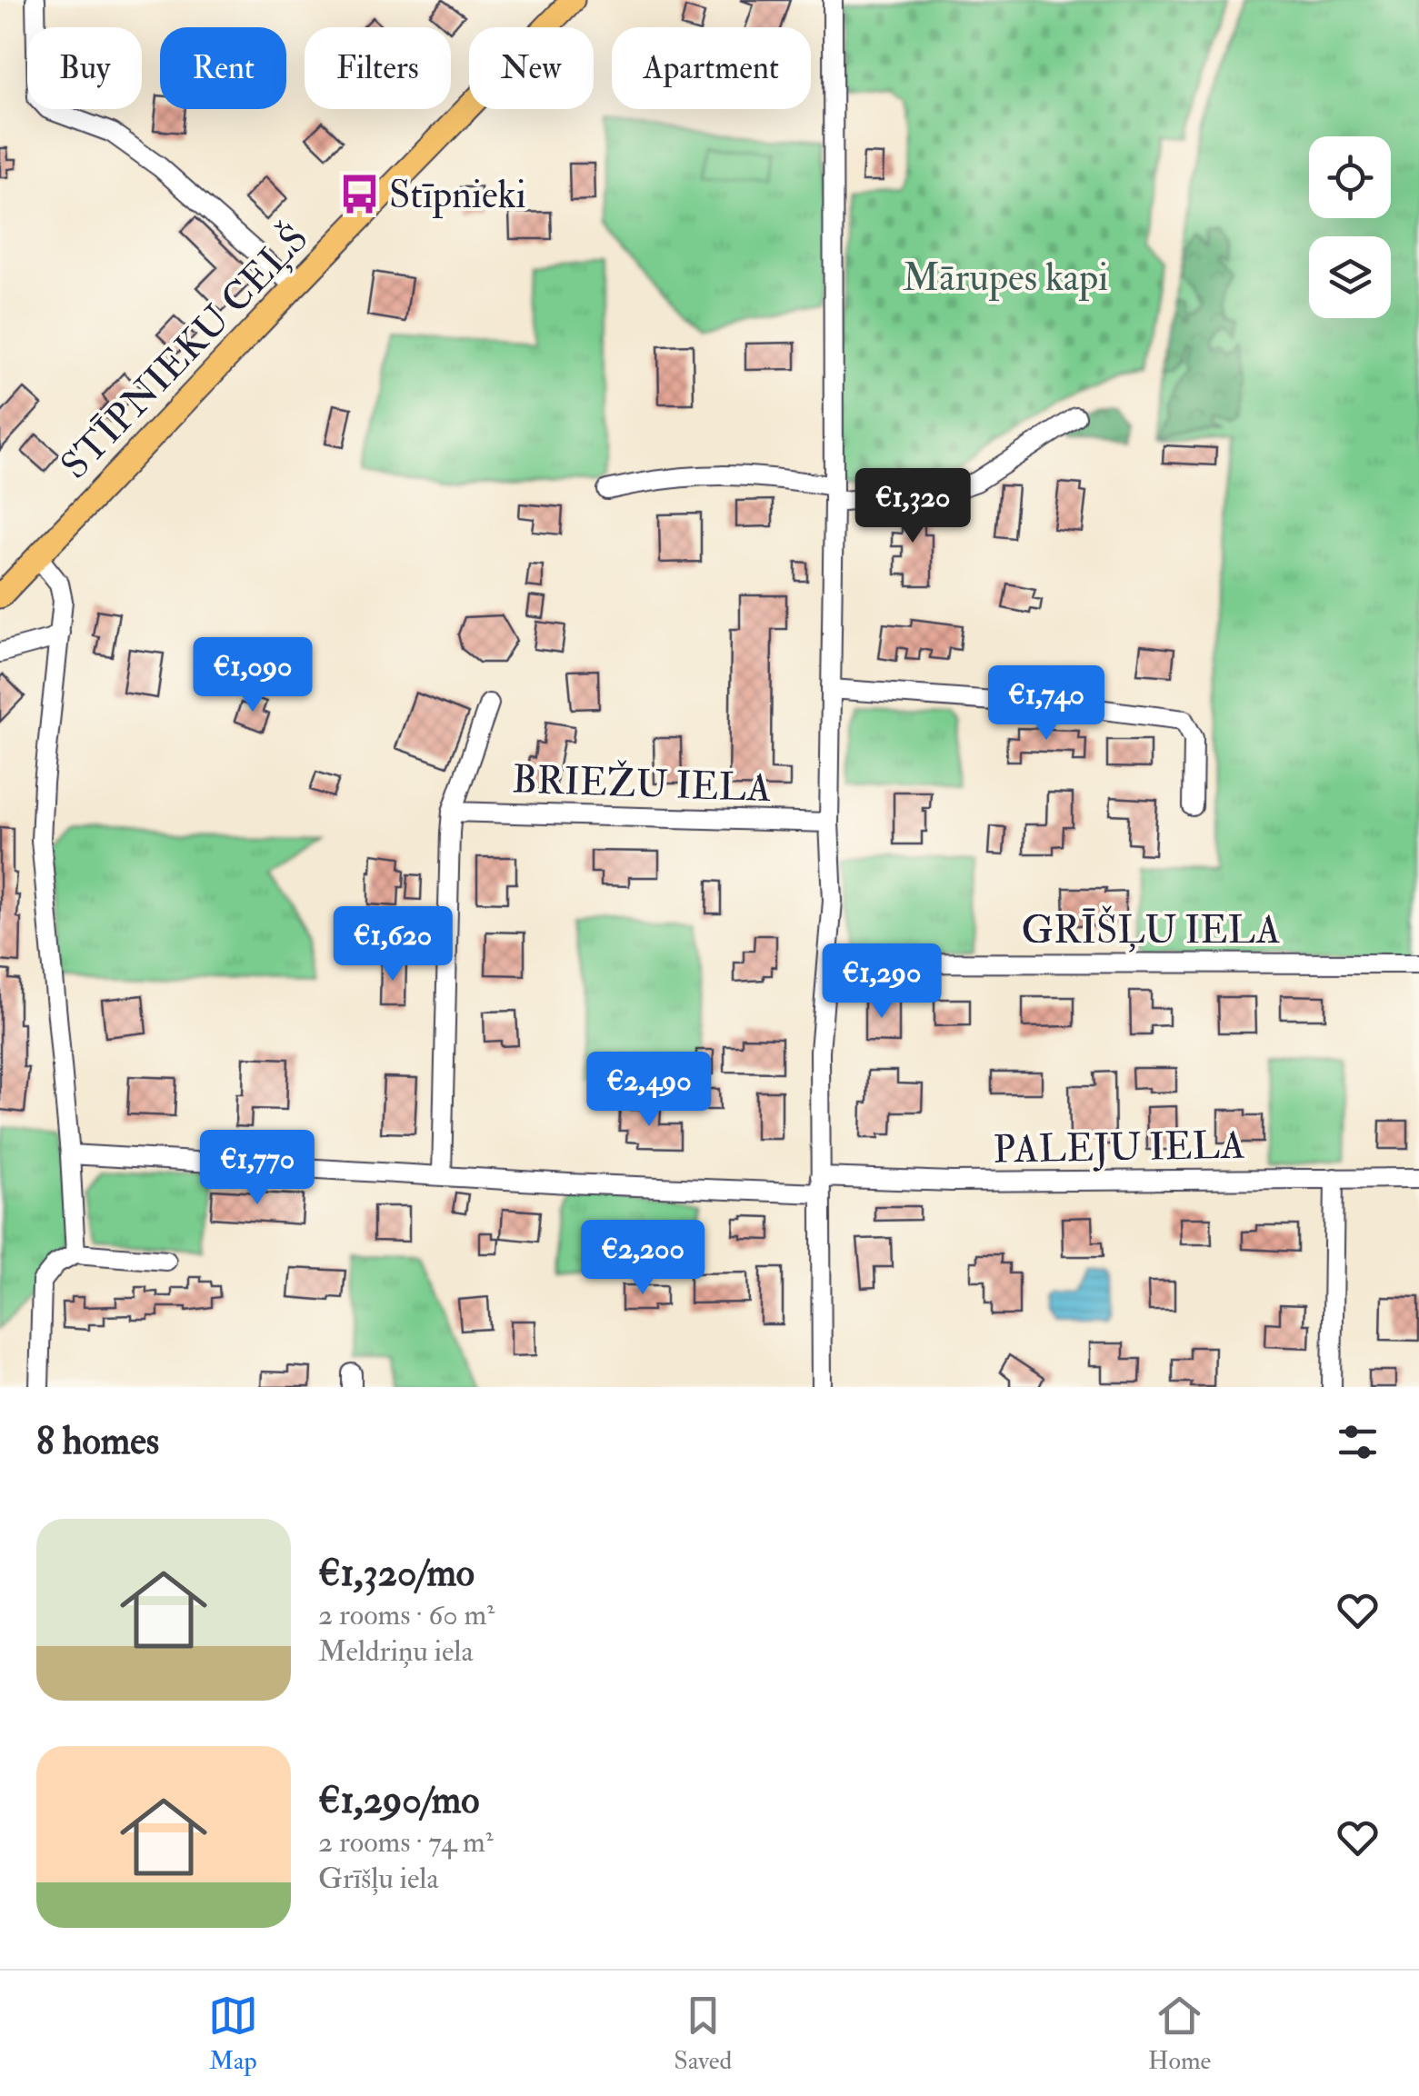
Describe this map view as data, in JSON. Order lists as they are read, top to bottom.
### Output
{
  "streets": {
    "main road": ["STĪPNIEKU CEĻŠ"],
    "street": ["BRIEŽU IELA", "GRĪŠĻU IELA", "PALEJU IELA"]
  },
  "parks": ["Mārupes kapi"],
  "places": {
    "bus stop": ["Stīpnieki"]
  },
  "page": {
    "chip": [
      "Buy",
      "Rent",
      "Filters",
      "New",
      "Apartment"
    ],
    "price": [
      "€1,320",
      "€1,090",
      "€1,740",
      "€1,620",
      "€1,290",
      "€2,490",
      "€1,770",
      "€2,200"
    ],
    "heading": "8 homes",
    "list": [
      {
        "name": "€1,320/mo",
        "note": "2 rooms · 60 m² · Meldriņu iela"
      },
      {
        "name": "€1,290/mo",
        "note": "2 rooms · 74 m² · Grīšļu iela"
      }
    ],
    "tabs": ["Map", "Saved", "Home"]
  }
}
